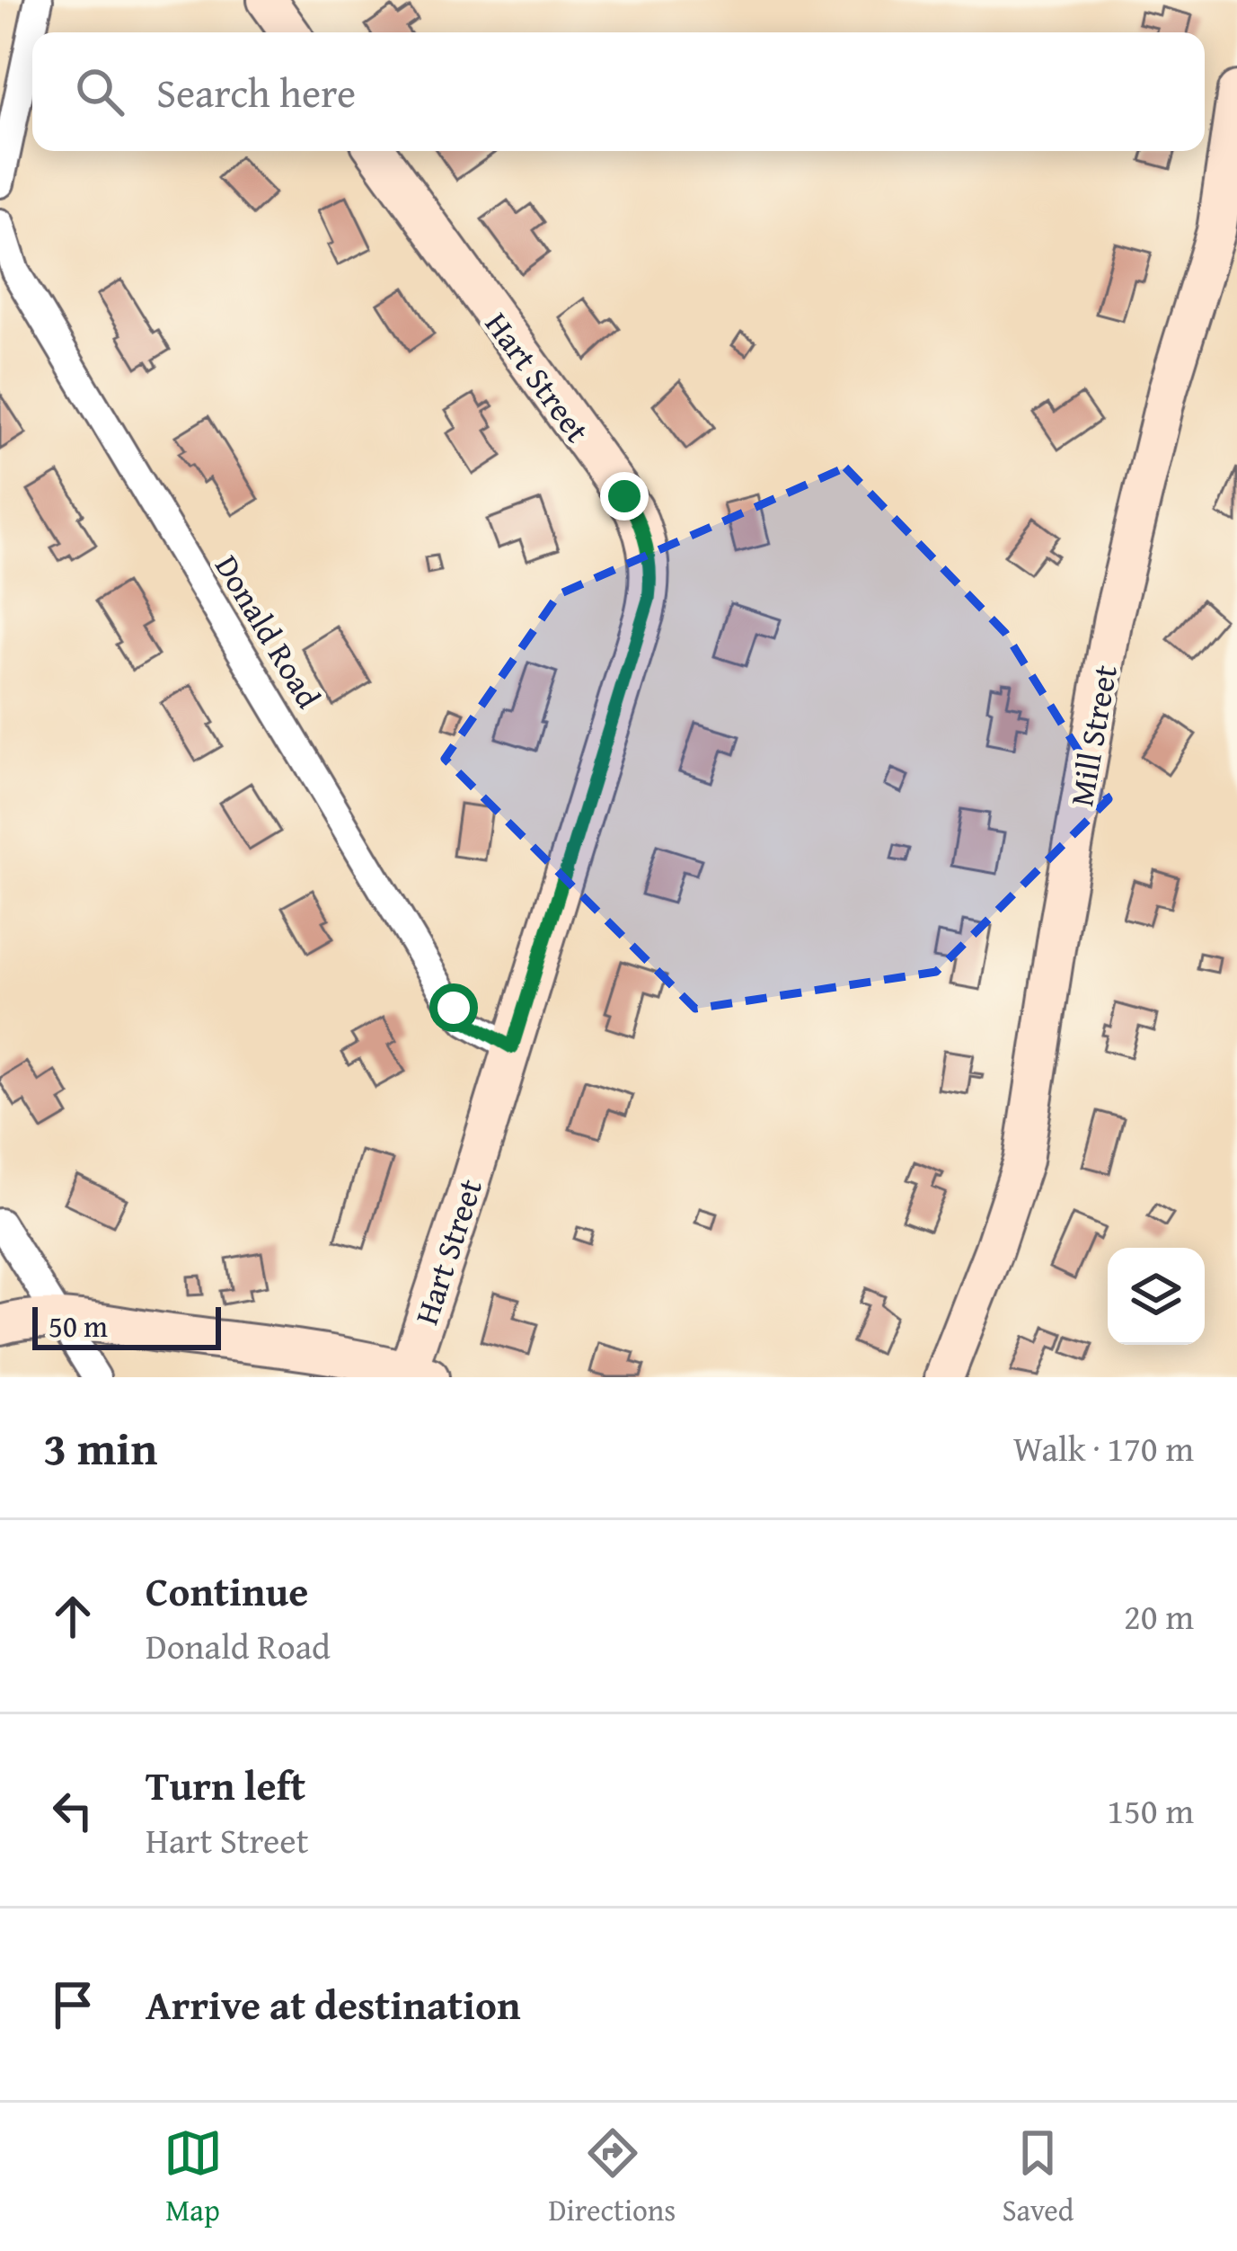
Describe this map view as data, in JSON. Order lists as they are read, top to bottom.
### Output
{
  "streets": {
    "street": ["Hart Street", "Donald Road", "Mill Street"]
  },
  "crossings": [
    ["Hart Street", "Donald Road"]
  ],
  "scale_bar": "50 m",
  "page": {
    "search": "Search here",
    "scale": "50 m",
    "heading": ["3 min", "Walk · 170 m"],
    "list": [
      ["Continue", "Donald Road", "20 m"],
      ["Turn left", "Hart Street", "150 m"],
      "Arrive at destination"
    ],
    "nav": ["Map", "Directions", "Saved"]
  }
}
